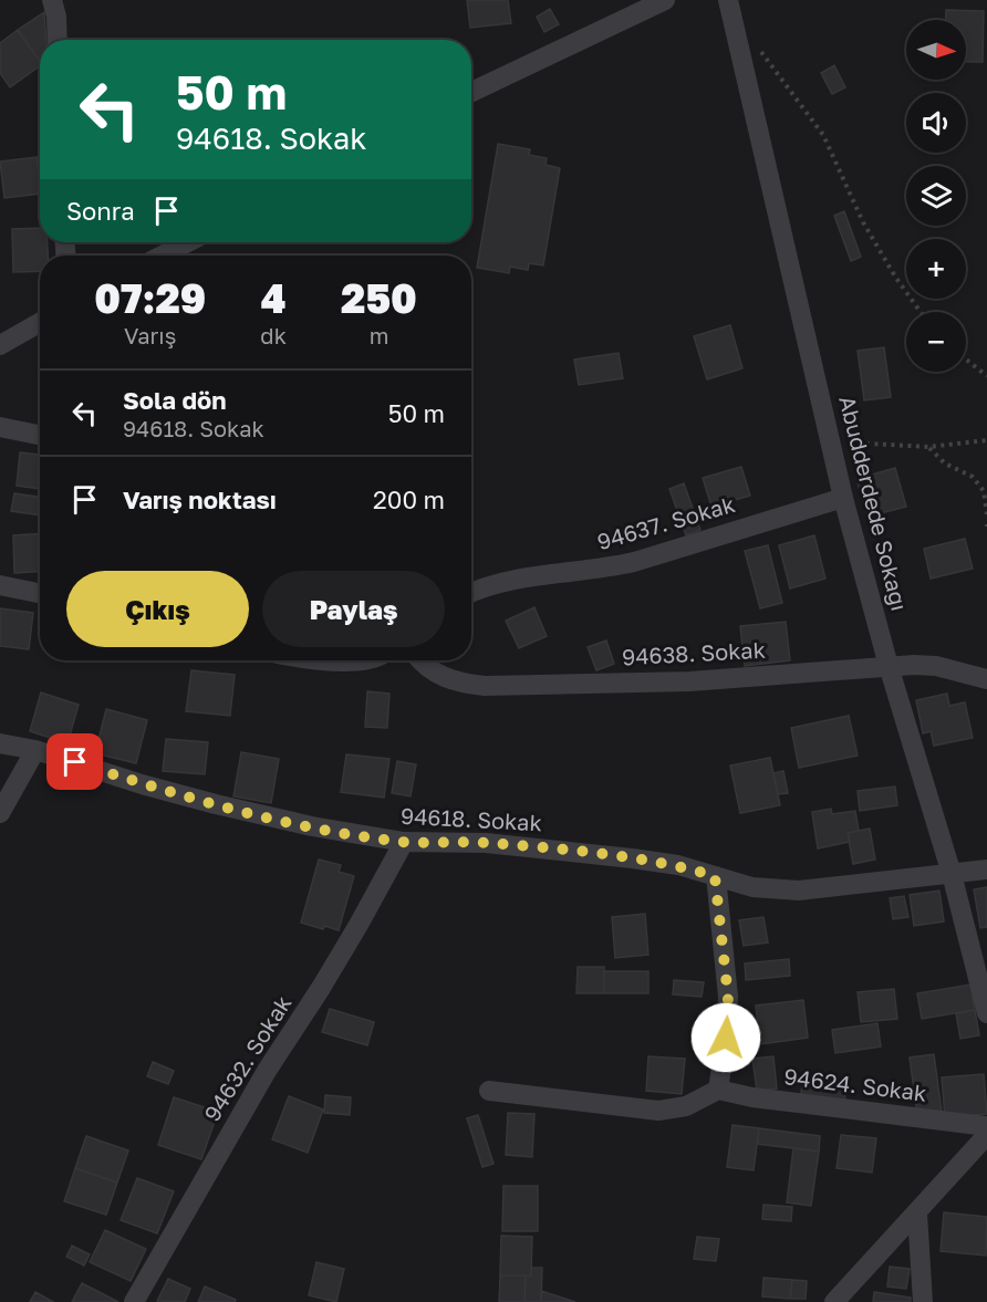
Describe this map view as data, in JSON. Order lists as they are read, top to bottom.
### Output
{
  "streets": {
    "street": [
      "Abudderdede Sokağı",
      "94637. Sokak",
      "94638. Sokak",
      "94618. Sokak",
      "94632. Sokak",
      "94624. Sokak"
    ]
  },
  "crossings": [
    ["Abudderdede Sokağı", "94637. Sokak"],
    ["Abudderdede Sokağı", "94638. Sokak"],
    ["Abudderdede Sokağı", "94618. Sokak"],
    ["94618. Sokak", "94632. Sokak"]
  ],
  "north": "right",
  "page": {
    "map_buttons": ["+", "−"],
    "turn": ["50 m", "94618. Sokak"],
    "then": "Sonra",
    "eta": [
      "07:29",
      "Varış",
      "4",
      "dk",
      "250",
      "m"
    ],
    "list": [
      {
        "name": "Sola dön",
        "note": "94618. Sokak",
        "value": "50 m"
      },
      {
        "name": "Varış noktası",
        "value": "200 m"
      }
    ],
    "buttons": ["Çıkış", "Paylaş"]
  }
}
